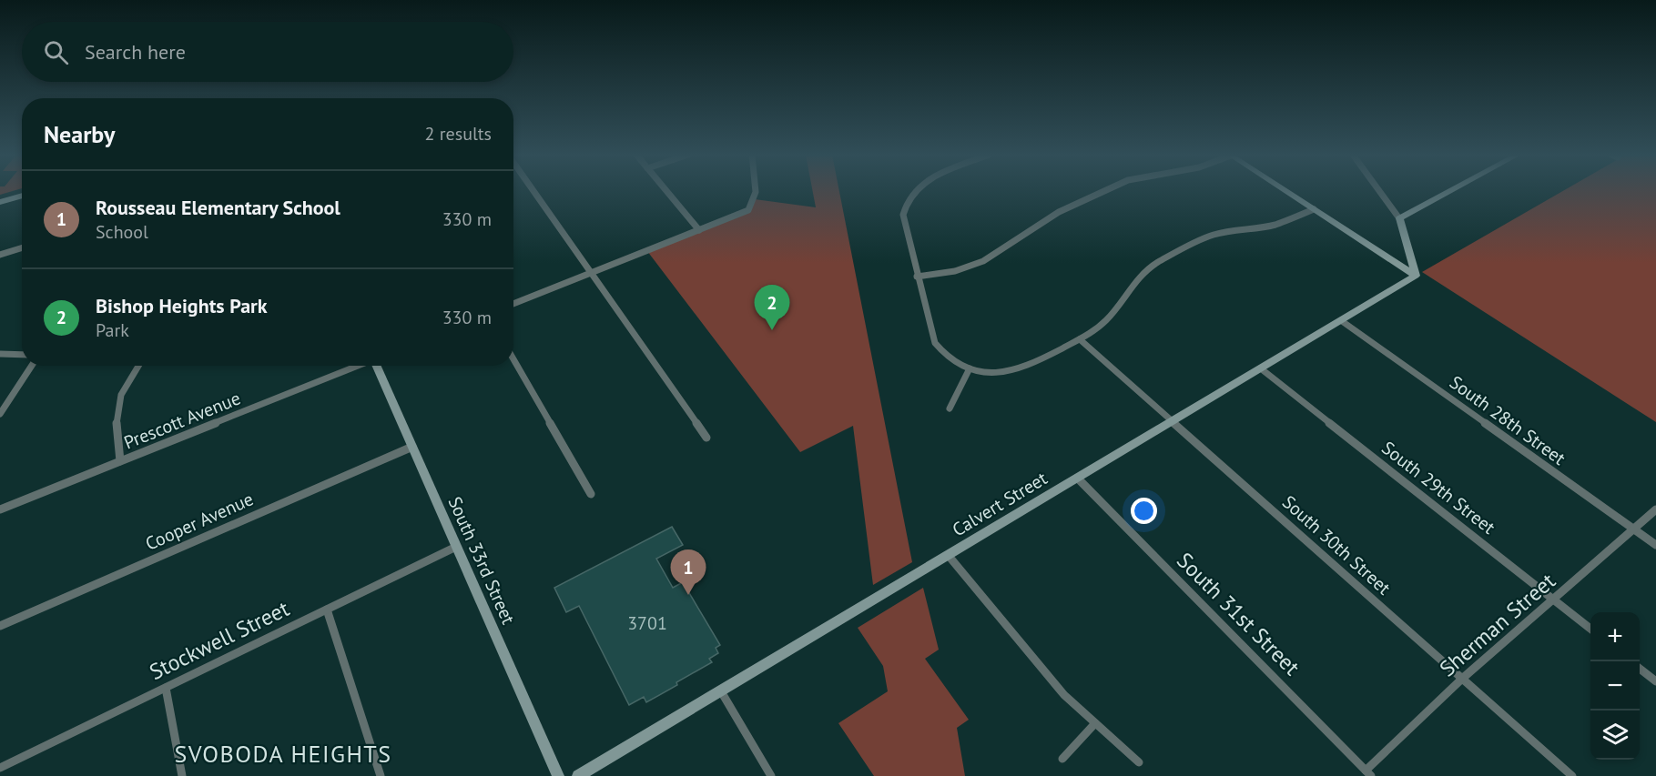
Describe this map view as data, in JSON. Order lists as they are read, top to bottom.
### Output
{
  "streets": {
    "street": [
      "Prescott Avenue",
      "South 28th Street",
      "South 29th Street",
      "Calvert Street",
      "Cooper Avenue",
      "South 30th Street",
      "South 33rd Street",
      "South 31st Street",
      "Sherman Street",
      "Stockwell Street"
    ]
  },
  "crossings": [
    ["South 28th Street", "Calvert Street"],
    ["South 28th Street", "Sherman Street"],
    ["South 29th Street", "Calvert Street"],
    ["South 29th Street", "Sherman Street"],
    ["Calvert Street", "South 30th Street"],
    ["Calvert Street", "South 31st Street"],
    ["Cooper Avenue", "South 33rd Street"],
    ["South 30th Street", "Sherman Street"],
    ["South 33rd Street", "Stockwell Street"],
    ["South 31st Street", "Sherman Street"]
  ],
  "districts": ["SVOBODA HEIGHTS"],
  "house_numbers": ["3701"],
  "page": {
    "search": "Search here",
    "heading": ["Nearby", "2 results"],
    "list": [
      {
        "mark": "1",
        "name": "Rousseau Elementary School",
        "note": "School",
        "value": "330 m"
      },
      {
        "mark": "2",
        "name": "Bishop Heights Park",
        "note": "Park",
        "value": "330 m"
      }
    ],
    "pins": ["2", "1"],
    "map_buttons": ["+", "−"]
  }
}
